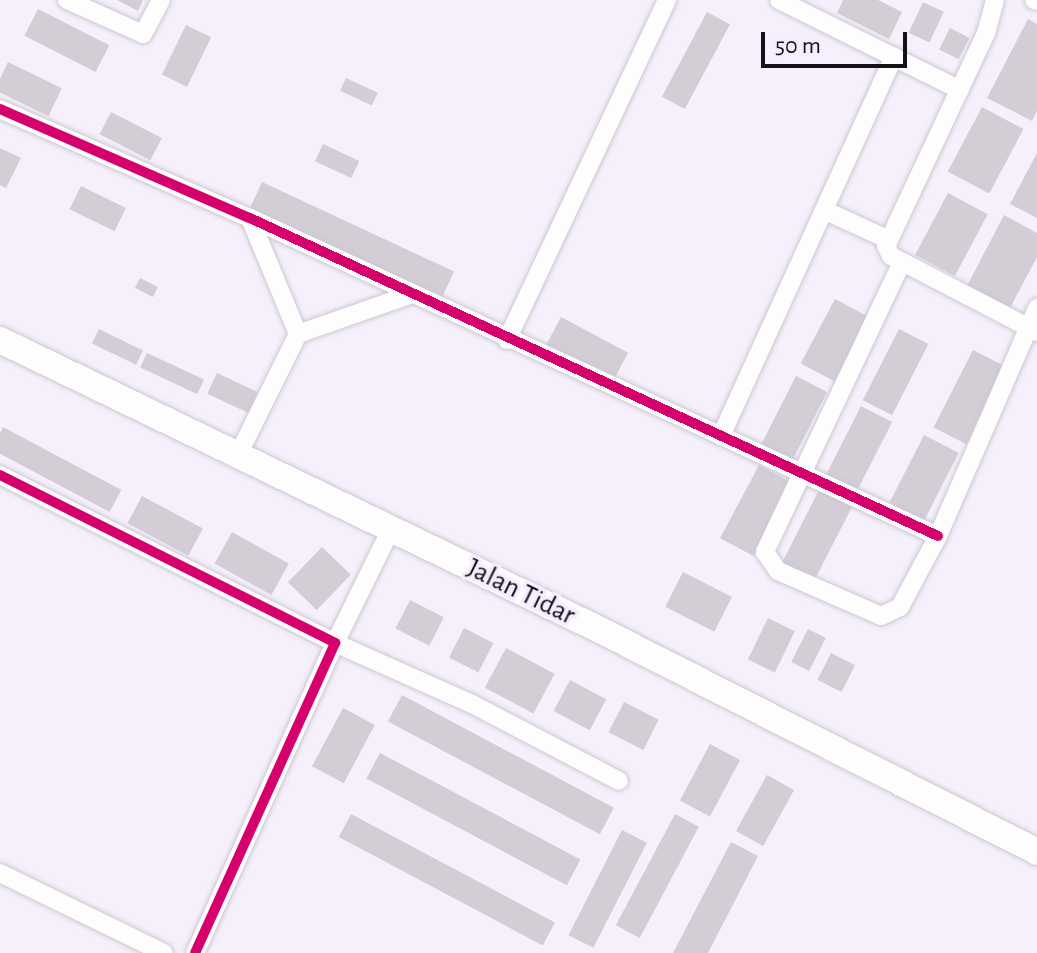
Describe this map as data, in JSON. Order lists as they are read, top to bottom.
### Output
{
  "streets": {
    "main road": ["Jalan Tidar"]
  },
  "scale_bar": "50 m"
}
